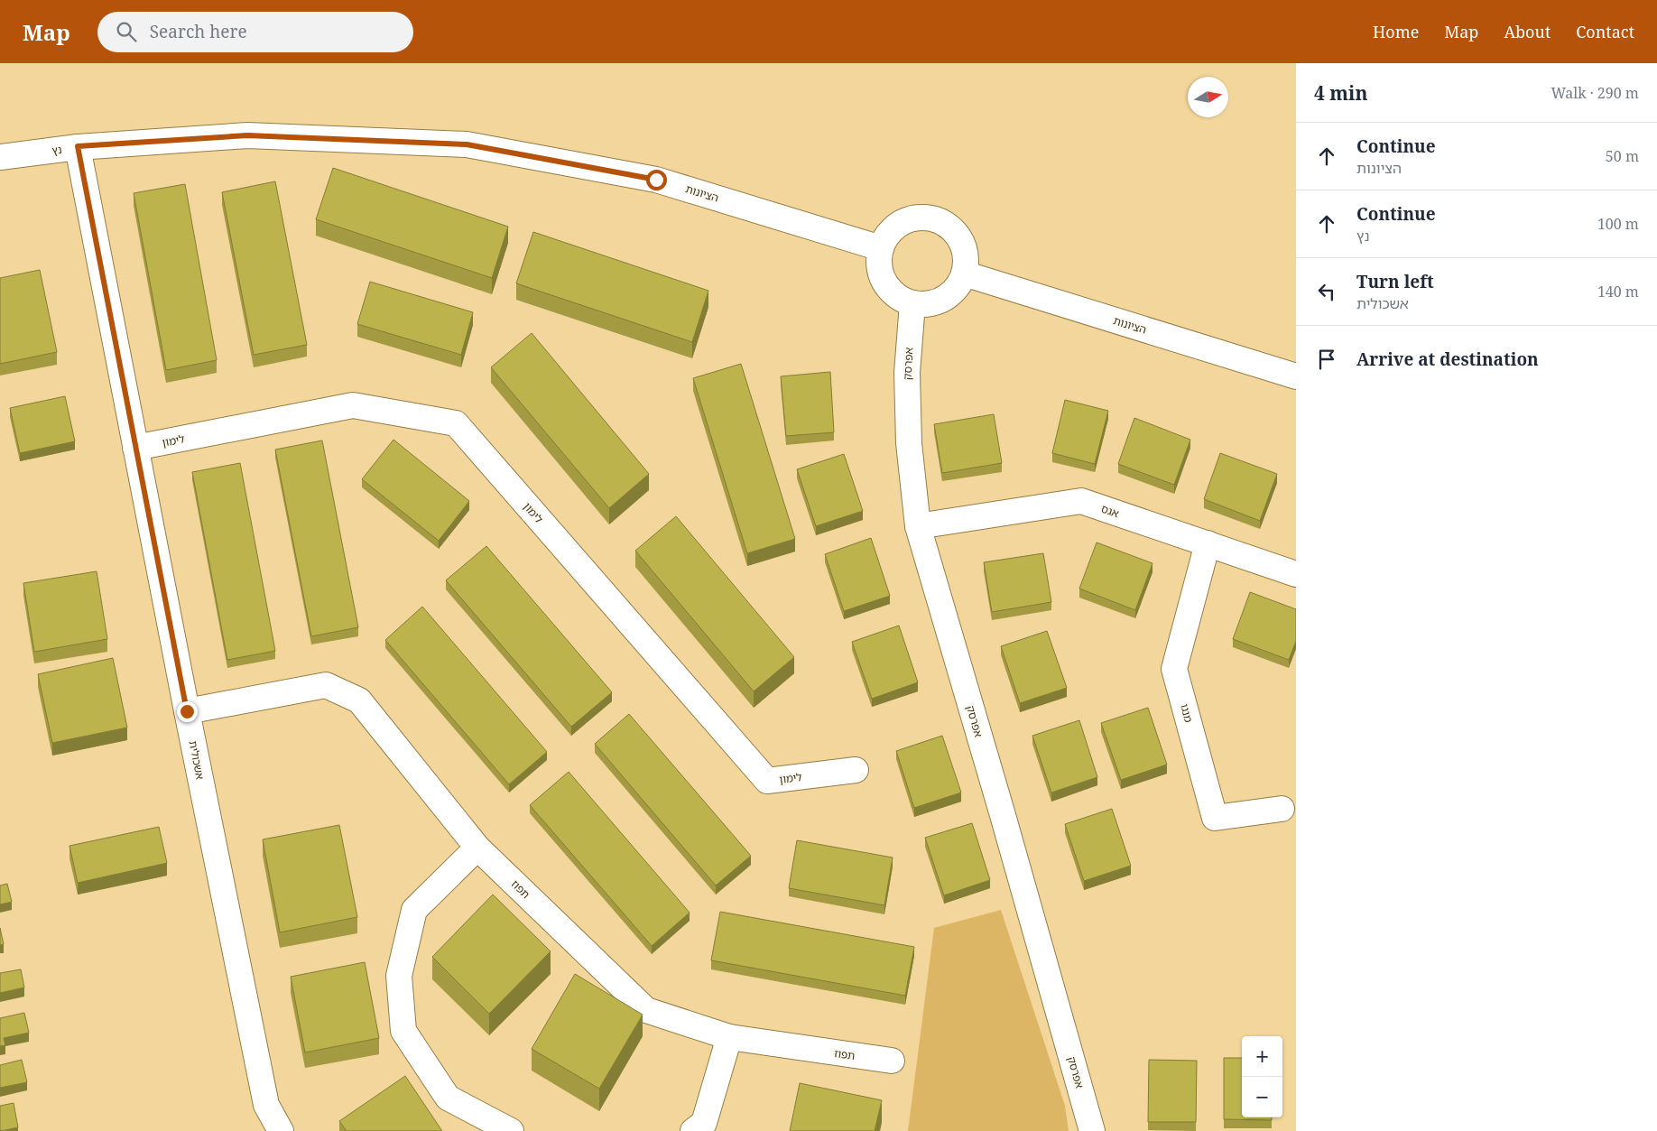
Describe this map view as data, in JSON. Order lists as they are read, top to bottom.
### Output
{
  "streets": {
    "street": [
      "נץ",
      "הציונות",
      "אפרסק",
      "לימון",
      "אגס",
      "מנגו",
      "אשכולית",
      "תפוז"
    ]
  },
  "crossings": [
    ["נץ", "הציונות"],
    ["נץ", "אשכולית"],
    ["הציונות", "אפרסק"],
    ["אפרסק", "אגס"],
    ["לימון", "אשכולית"],
    ["אגס", "מנגו"],
    ["אשכולית", "תפוז"]
  ],
  "north": "right",
  "page": {
    "header": "Map",
    "search": "Search here",
    "nav": [
      "Home",
      "Map",
      "About",
      "Contact"
    ],
    "heading": ["4 min", "Walk · 290 m"],
    "list": [
      ["Continue", "הציונות", "50 m"],
      ["Continue", "נץ", "100 m"],
      ["Turn left", "אשכולית", "140 m"],
      "Arrive at destination"
    ],
    "map_buttons": ["+", "−"]
  }
}
